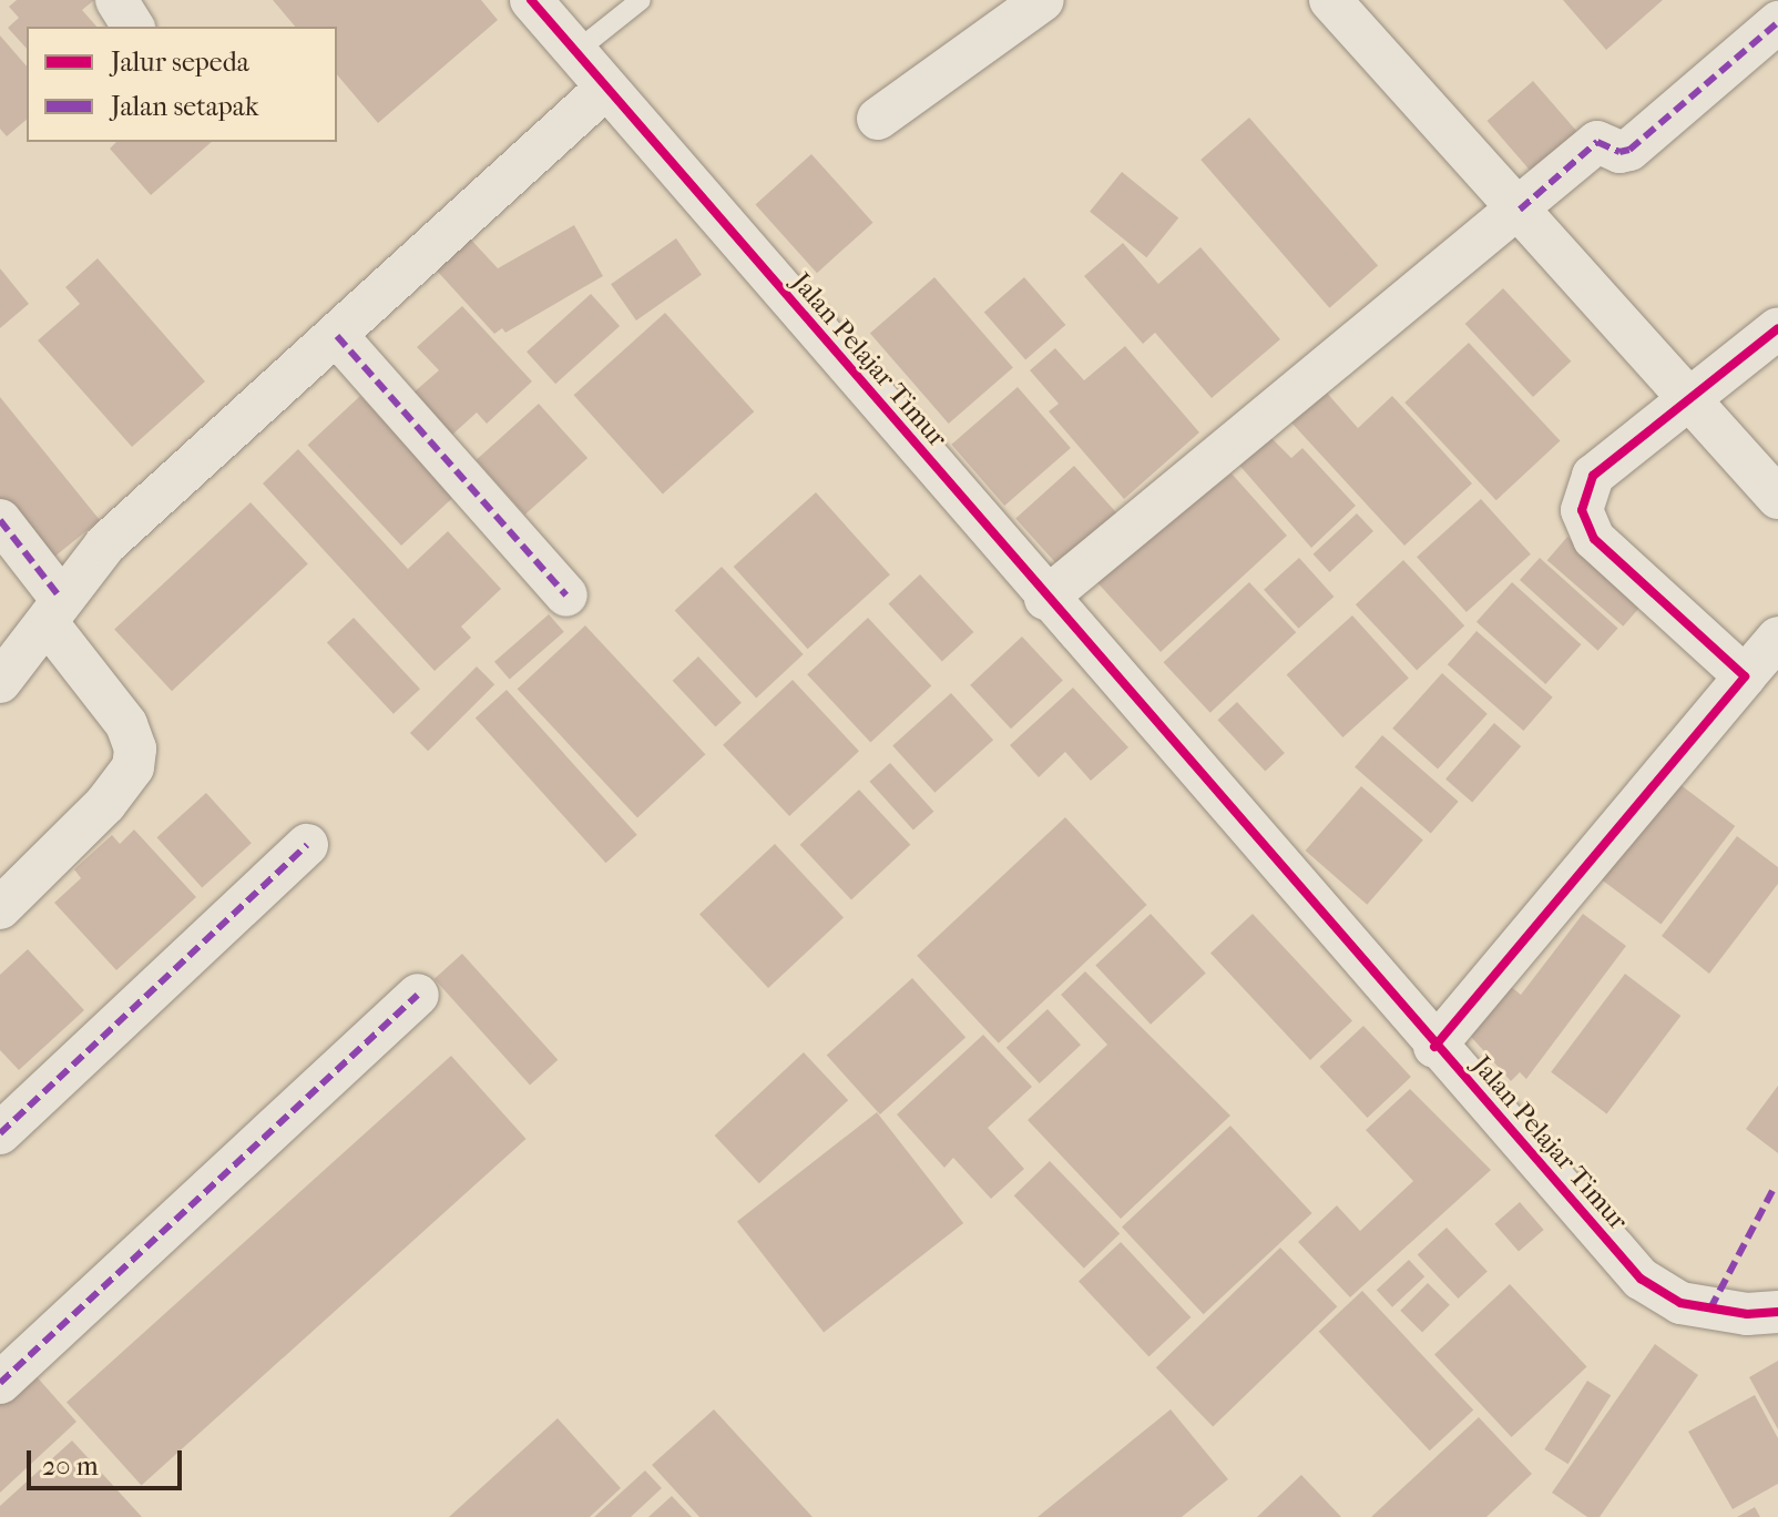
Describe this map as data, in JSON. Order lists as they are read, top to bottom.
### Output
{
  "streets": {
    "street": ["Jalan Pelajar Timur"]
  },
  "legend": ["Jalur sepeda", "Jalan setapak"],
  "scale_bar": "20 m"
}
